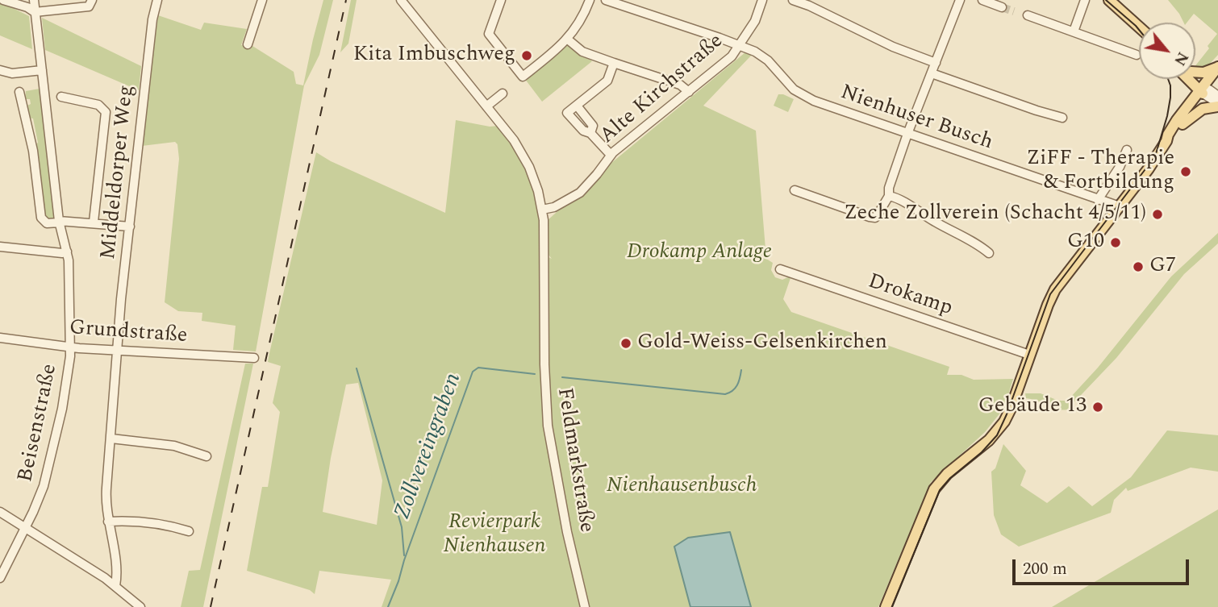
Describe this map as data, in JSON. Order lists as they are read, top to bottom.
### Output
{
  "streets": {
    "street": [
      "Alte Kirchstraße",
      "Nienhuser Busch",
      "Middeldorper Weg",
      "Drokamp",
      "Grundstraße",
      "Beisenstraße",
      "Feldmarkstraße"
    ]
  },
  "crossings": [
    ["Alte Kirchstraße", "Nienhuser Busch"],
    ["Alte Kirchstraße", "Feldmarkstraße"],
    ["Middeldorper Weg", "Grundstraße"],
    ["Grundstraße", "Beisenstraße"]
  ],
  "water": ["Zollvereingraben"],
  "parks": ["Drokamp Anlage", "Nienhausenbusch", "Revierpark Nienhausen"],
  "places": [
    "Kita Imbuschweg",
    "ZiFF - Therapie & Fortbildung",
    "Zeche Zollverein (Schacht 4/5/11)",
    "G10",
    "G7",
    "Gold-Weiss-Gelsenkirchen",
    "Gebäude 13"
  ],
  "scale_bar": "200 m",
  "north": "bottom right"
}
